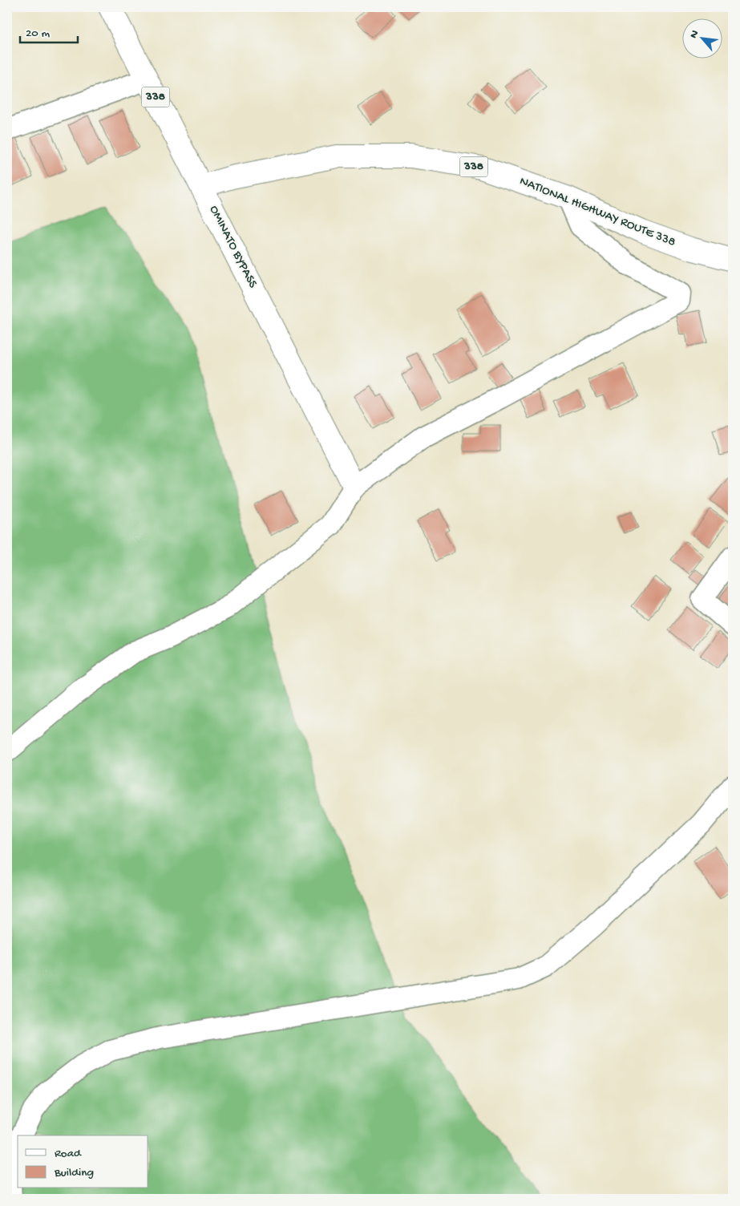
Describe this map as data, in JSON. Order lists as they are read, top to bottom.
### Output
{
  "streets": {
    "highway": ["338", "NATIONAL HIGHWAY ROUTE 338", "OMINATO BYPASS"]
  },
  "crossings": [
    ["NATIONAL HIGHWAY ROUTE 338", "OMINATO BYPASS"]
  ],
  "legend": ["Road", "Building"],
  "scale_bar": "20 m",
  "north": "top left"
}
